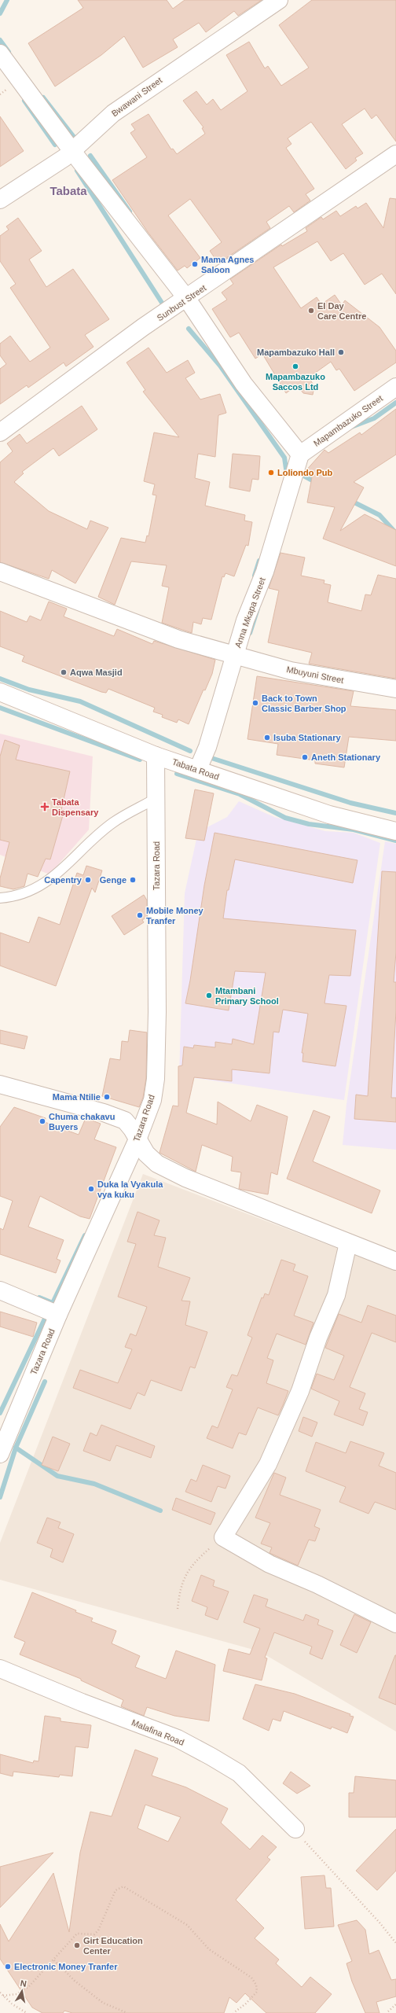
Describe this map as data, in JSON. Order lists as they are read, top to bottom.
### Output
{
  "streets": {
    "street": [
      "Bwawani Street",
      "Sunbust Street",
      "Mapambazuko Street",
      "Anna Mkapa Street",
      "Mbuyuni Street",
      "Tabata Road",
      "Tazara Road",
      "Malafina Road"
    ]
  },
  "crossings": [
    ["Mapambazuko Street", "Anna Mkapa Street"],
    ["Anna Mkapa Street", "Mbuyuni Street"],
    ["Anna Mkapa Street", "Tabata Road"],
    ["Tabata Road", "Tazara Road"]
  ],
  "districts": ["Tabata"],
  "places": {
    "other": [
      "Mama Agnes Saloon",
      "El Day Care Centre",
      "Mapambazuko Hall",
      "Mapambazuko Saccos Ltd",
      "Loliondo Pub",
      "Aqwa Masjid",
      "Back to Town Classic Barber Shop",
      "Isuba Stationary",
      "Aneth Stationary",
      "Capentry",
      "Genge",
      "Mobile Money Tranfer",
      "Mtambani Primary School",
      "Mama Ntilie",
      "Chuma chakavu Buyers",
      "Duka la Vyakula vya kuku",
      "Girt Education Center",
      "Electronic Money Tranfer"
    ],
    "health": ["Tabata Dispensary"]
  },
  "north": "top"
}
